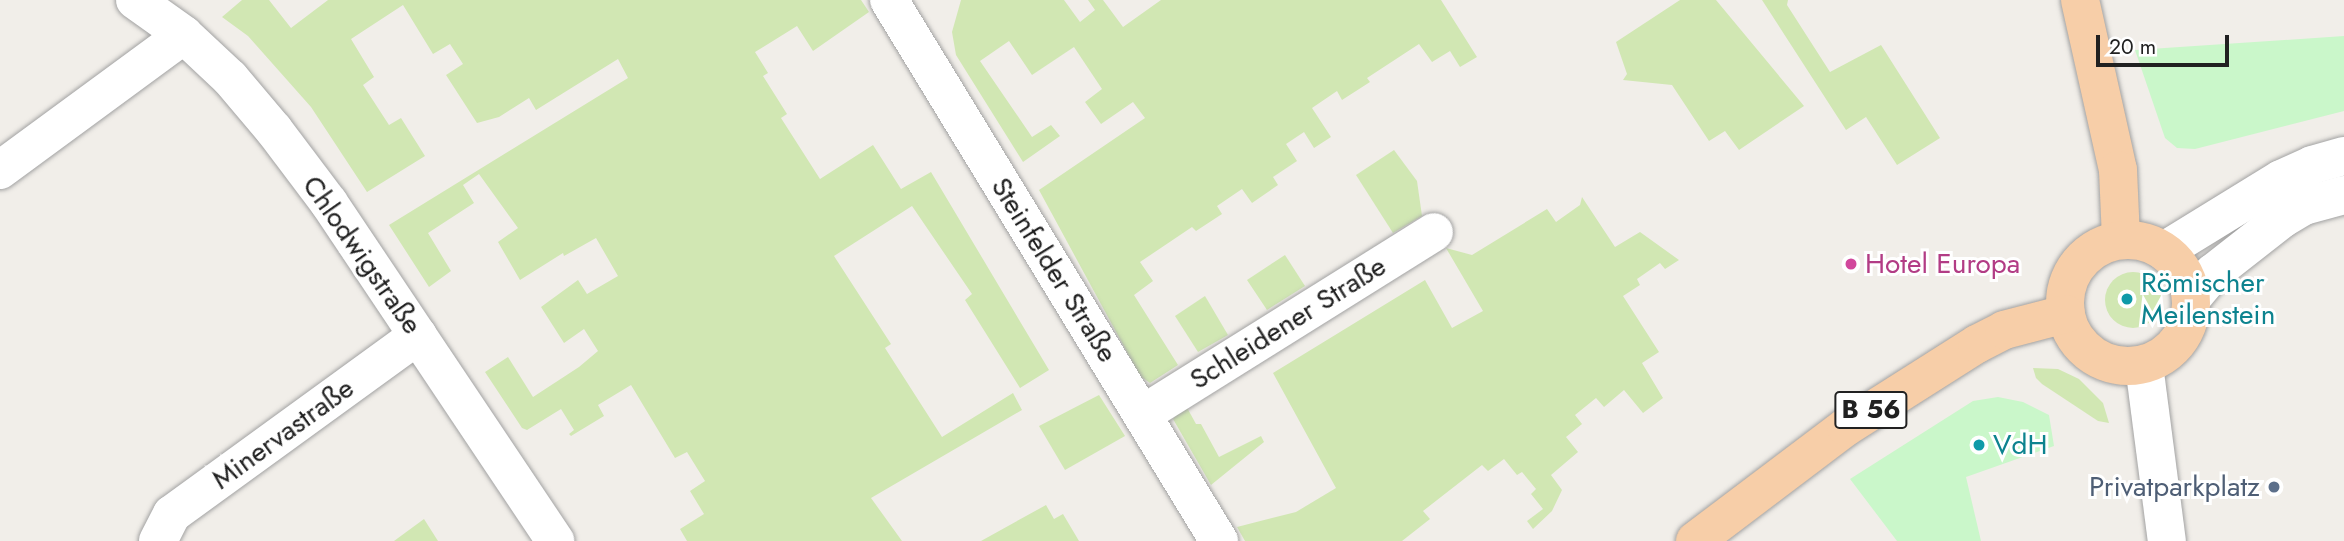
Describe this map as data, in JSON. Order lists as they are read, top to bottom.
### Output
{
  "streets": {
    "main road": ["B 56"],
    "street": [
      "Chlodwigstraße",
      "Steinfelder Straße",
      "Schleidener Straße",
      "Minervastraße"
    ]
  },
  "crossings": [
    ["Chlodwigstraße", "Minervastraße"],
    ["Steinfelder Straße", "Schleidener Straße"]
  ],
  "places": [
    "Hotel Europa",
    "Römischer Meilenstein",
    "VdH",
    "Privatparkplatz"
  ],
  "scale_bar": "20 m"
}
